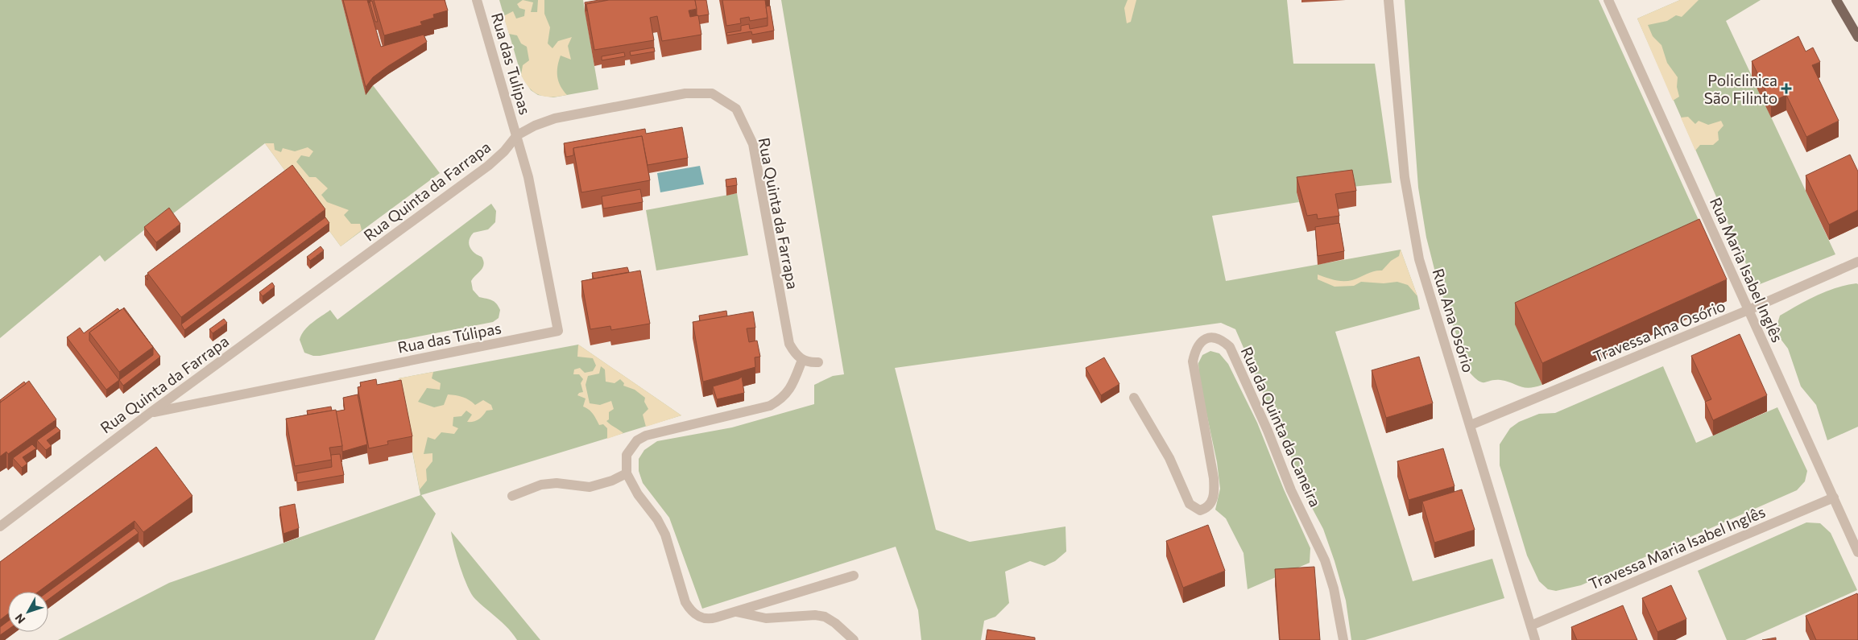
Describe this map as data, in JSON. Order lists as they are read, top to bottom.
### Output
{
  "streets": {
    "street": [
      "Rua das Tulipas",
      "Rua Quinta da Farrapa",
      "Rua Maria Isabel Inglês",
      "Rua Ana Osório",
      "Travessa Ana Osório",
      "Rua das Túlipas",
      "Rua da Quinta da Caneira",
      "Travessa Maria Isabel Inglês"
    ]
  },
  "crossings": [
    ["Rua das Tulipas", "Rua Quinta da Farrapa"],
    ["Rua das Tulipas", "Rua das Túlipas"],
    ["Rua Quinta da Farrapa", "Rua das Túlipas"],
    ["Rua Maria Isabel Inglês", "Travessa Ana Osório"],
    ["Rua Maria Isabel Inglês", "Travessa Maria Isabel Inglês"],
    ["Rua Ana Osório", "Travessa Ana Osório"],
    ["Rua Ana Osório", "Travessa Maria Isabel Inglês"]
  ],
  "places": {
    "health": ["Policlinica São Filinto"]
  },
  "north": "bottom left"
}
